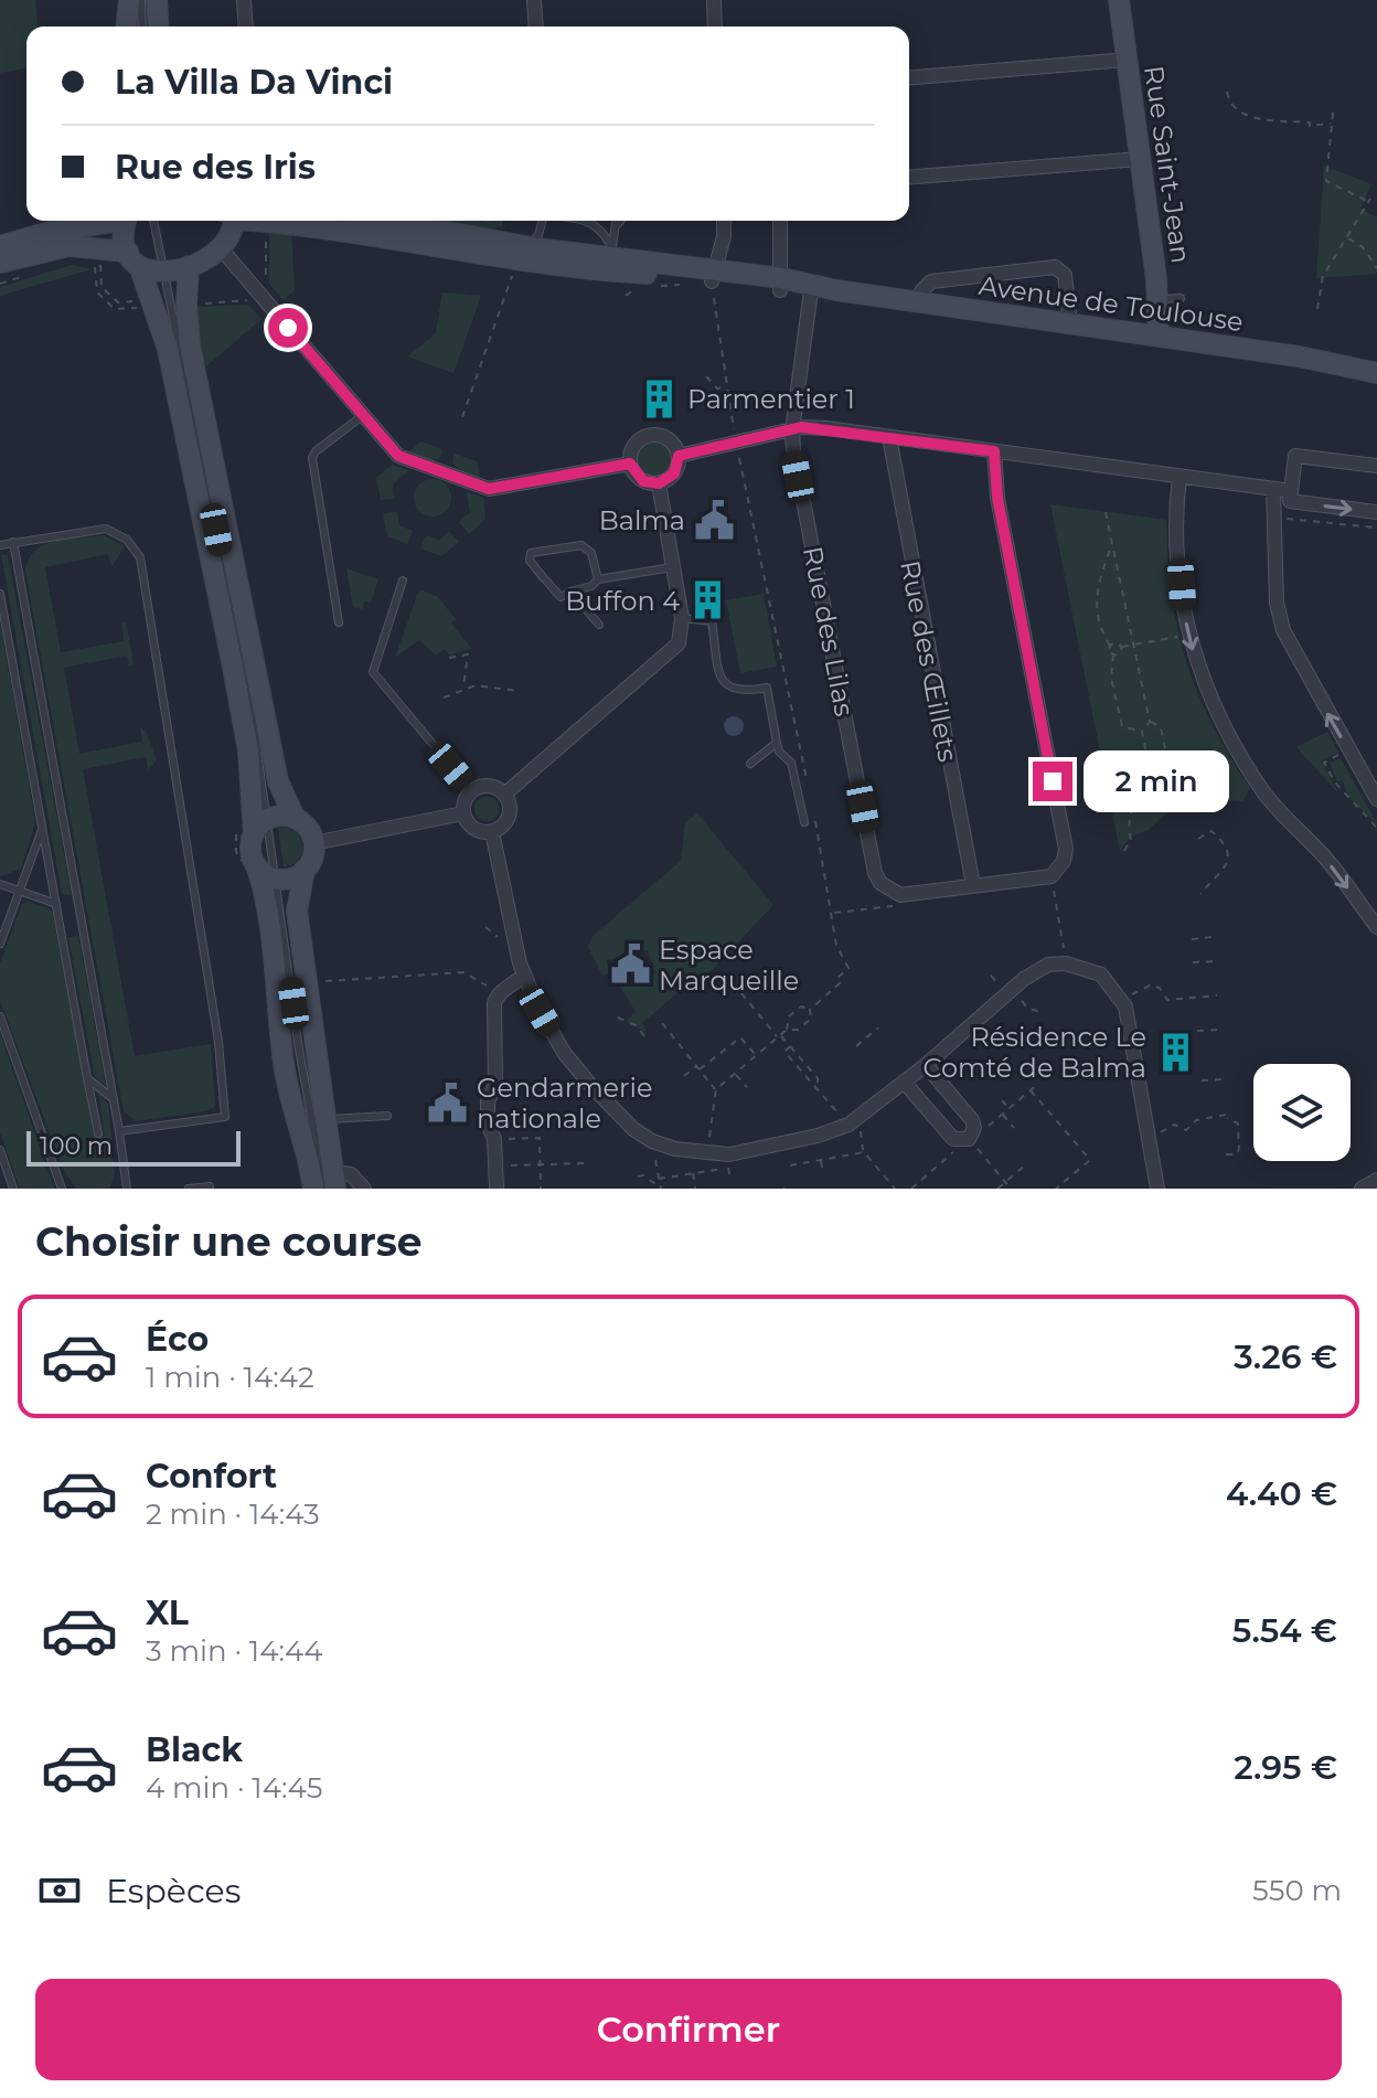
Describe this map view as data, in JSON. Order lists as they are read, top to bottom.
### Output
{
  "streets": {
    "street": [
      "Rue Saint-Jean",
      "Avenue de Toulouse",
      "Rue des Lilas",
      "Rue des Œillets"
    ]
  },
  "crossings": [
    ["Rue Saint-Jean", "Avenue de Toulouse"],
    ["Avenue de Toulouse", "Rue des Lilas"]
  ],
  "places": {
    "building": ["Parmentier 1", "Buffon 4", "Résidence Le Comté de Balma"],
    "public building": ["Balma", "Espace Marqueille", "Gendarmerie nationale"]
  },
  "scale_bar": "100 m",
  "page": {
    "banner": ["La Villa Da Vinci", "Rue des Iris"],
    "bubble": "2 min",
    "scale": "100 m",
    "heading": "Choisir une course",
    "list": [
      {
        "name": "Éco",
        "note": "1 min · 14:42",
        "value": "3.26 €"
      },
      {
        "name": "Confort",
        "note": "2 min · 14:43",
        "value": "4.40 €"
      },
      {
        "name": "XL",
        "note": "3 min · 14:44",
        "value": "5.54 €"
      },
      {
        "name": "Black",
        "note": "4 min · 14:45",
        "value": "2.95 €"
      }
    ],
    "pay": ["Espèces", "550 m"],
    "buttons": "Confirmer"
  }
}
